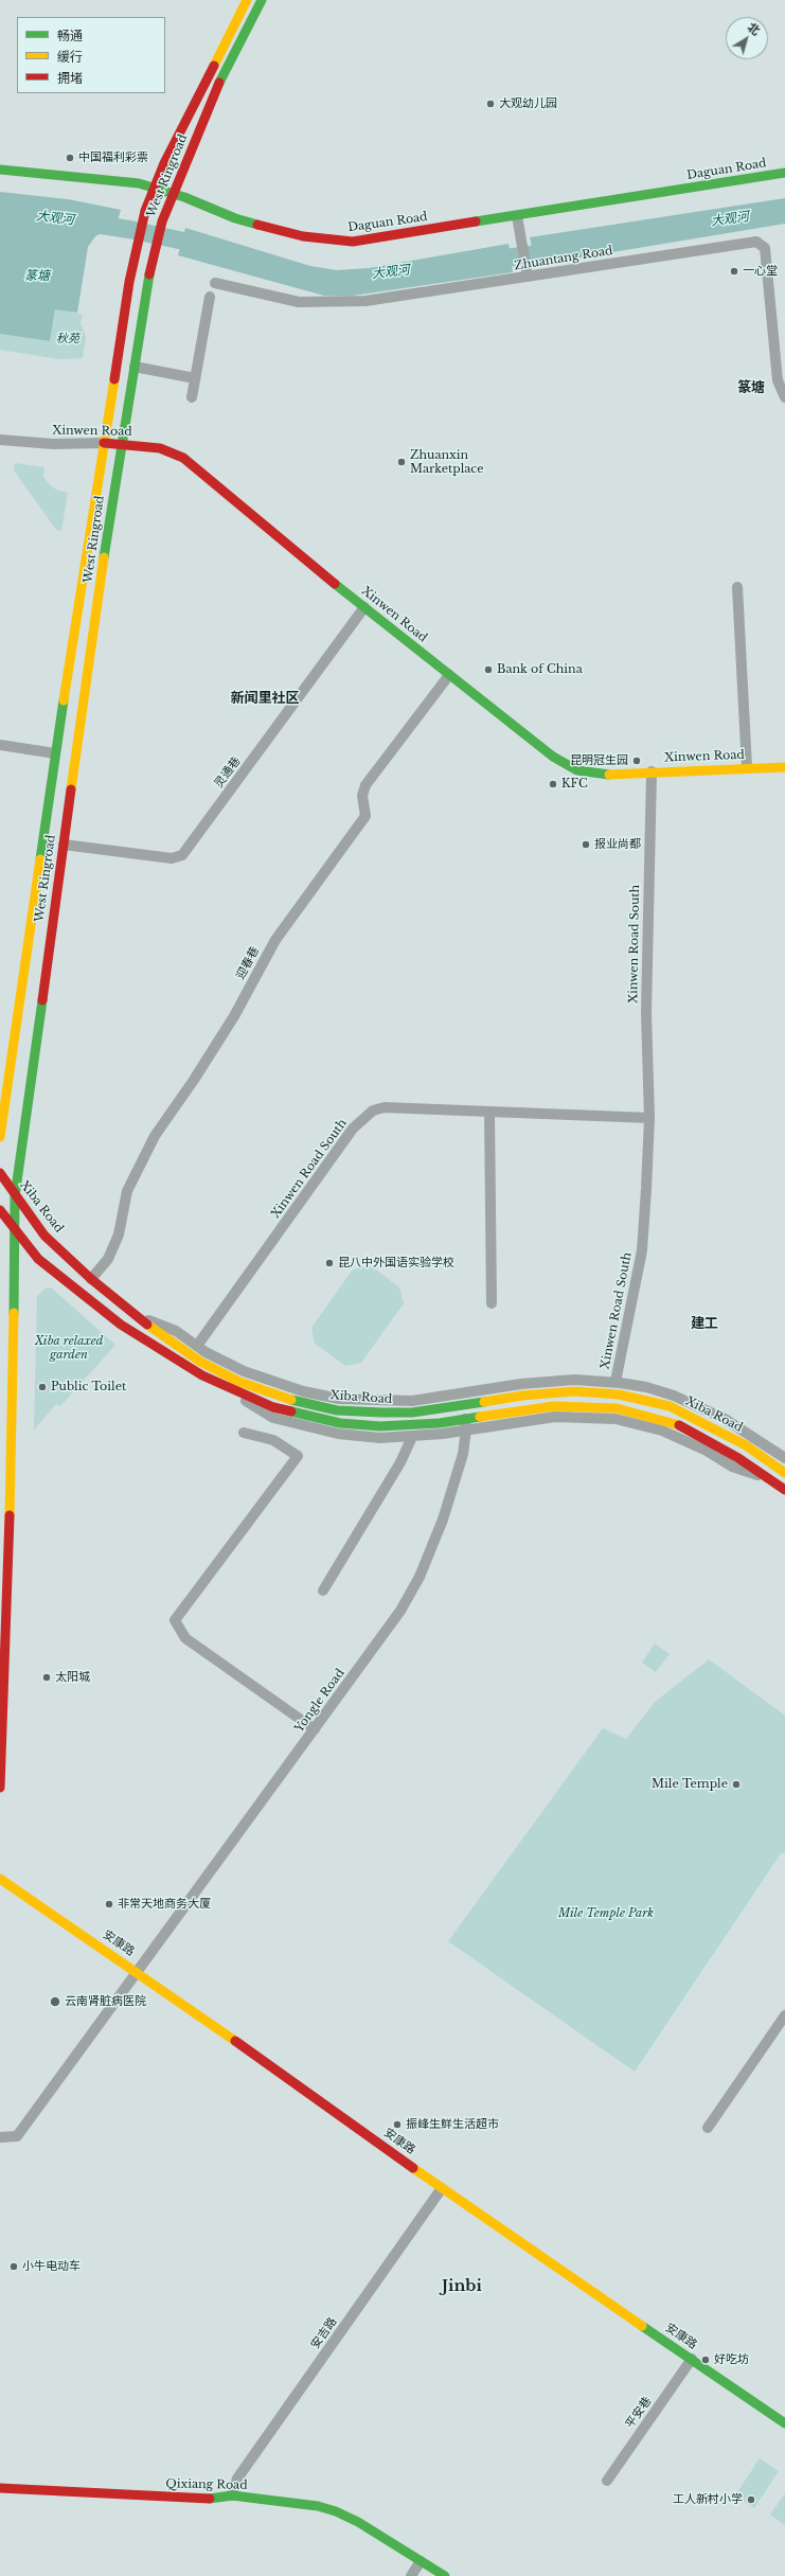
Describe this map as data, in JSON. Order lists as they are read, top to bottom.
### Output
{
  "streets": {
    "main road": [
      "Daguan Road",
      "West Ringroad",
      "Xinwen Road",
      "Xiba Road",
      "安康路",
      "Qixiang Road"
    ],
    "street": [
      "Zhuantang Road",
      "灵通巷",
      "Xinwen Road South",
      "迎春巷",
      "Yongle Road",
      "安吉路",
      "平安巷"
    ]
  },
  "crossings": [
    ["Daguan Road", "West Ringroad"],
    ["West Ringroad", "Xinwen Road"],
    ["West Ringroad", "灵通巷"],
    ["West Ringroad", "Xiba Road"],
    ["Xinwen Road", "灵通巷"],
    ["Xinwen Road", "Xinwen Road South"],
    ["Xinwen Road", "迎春巷"],
    ["迎春巷", "Xiba Road"],
    ["Yongle Road", "安康路"],
    ["安康路", "安吉路"],
    ["安康路", "平安巷"],
    ["安吉路", "Qixiang Road"]
  ],
  "districts": [
    "篆塘",
    "新闻里社区",
    "建工",
    "Jinbi"
  ],
  "water": ["大观河", "篆塘"],
  "parks": ["秋苑", "Xiba relaxed garden", "Mile Temple Park"],
  "places": [
    "大观幼儿园",
    "中国福利彩票",
    "一心堂",
    "Zhuanxin Marketplace",
    "Bank of China",
    "昆明冠生园",
    "KFC",
    "报业尚都",
    "昆八中外国语实验学校",
    "Public Toilet",
    "太阳城",
    "Mile Temple",
    "非常天地商务大厦",
    "云南肾脏病医院",
    "振峰生鲜生活超市",
    "小牛电动车",
    "好吃坊",
    "工人新村小学"
  ],
  "legend": ["畅通", "缓行", "拥堵"],
  "north": "top right"
}
